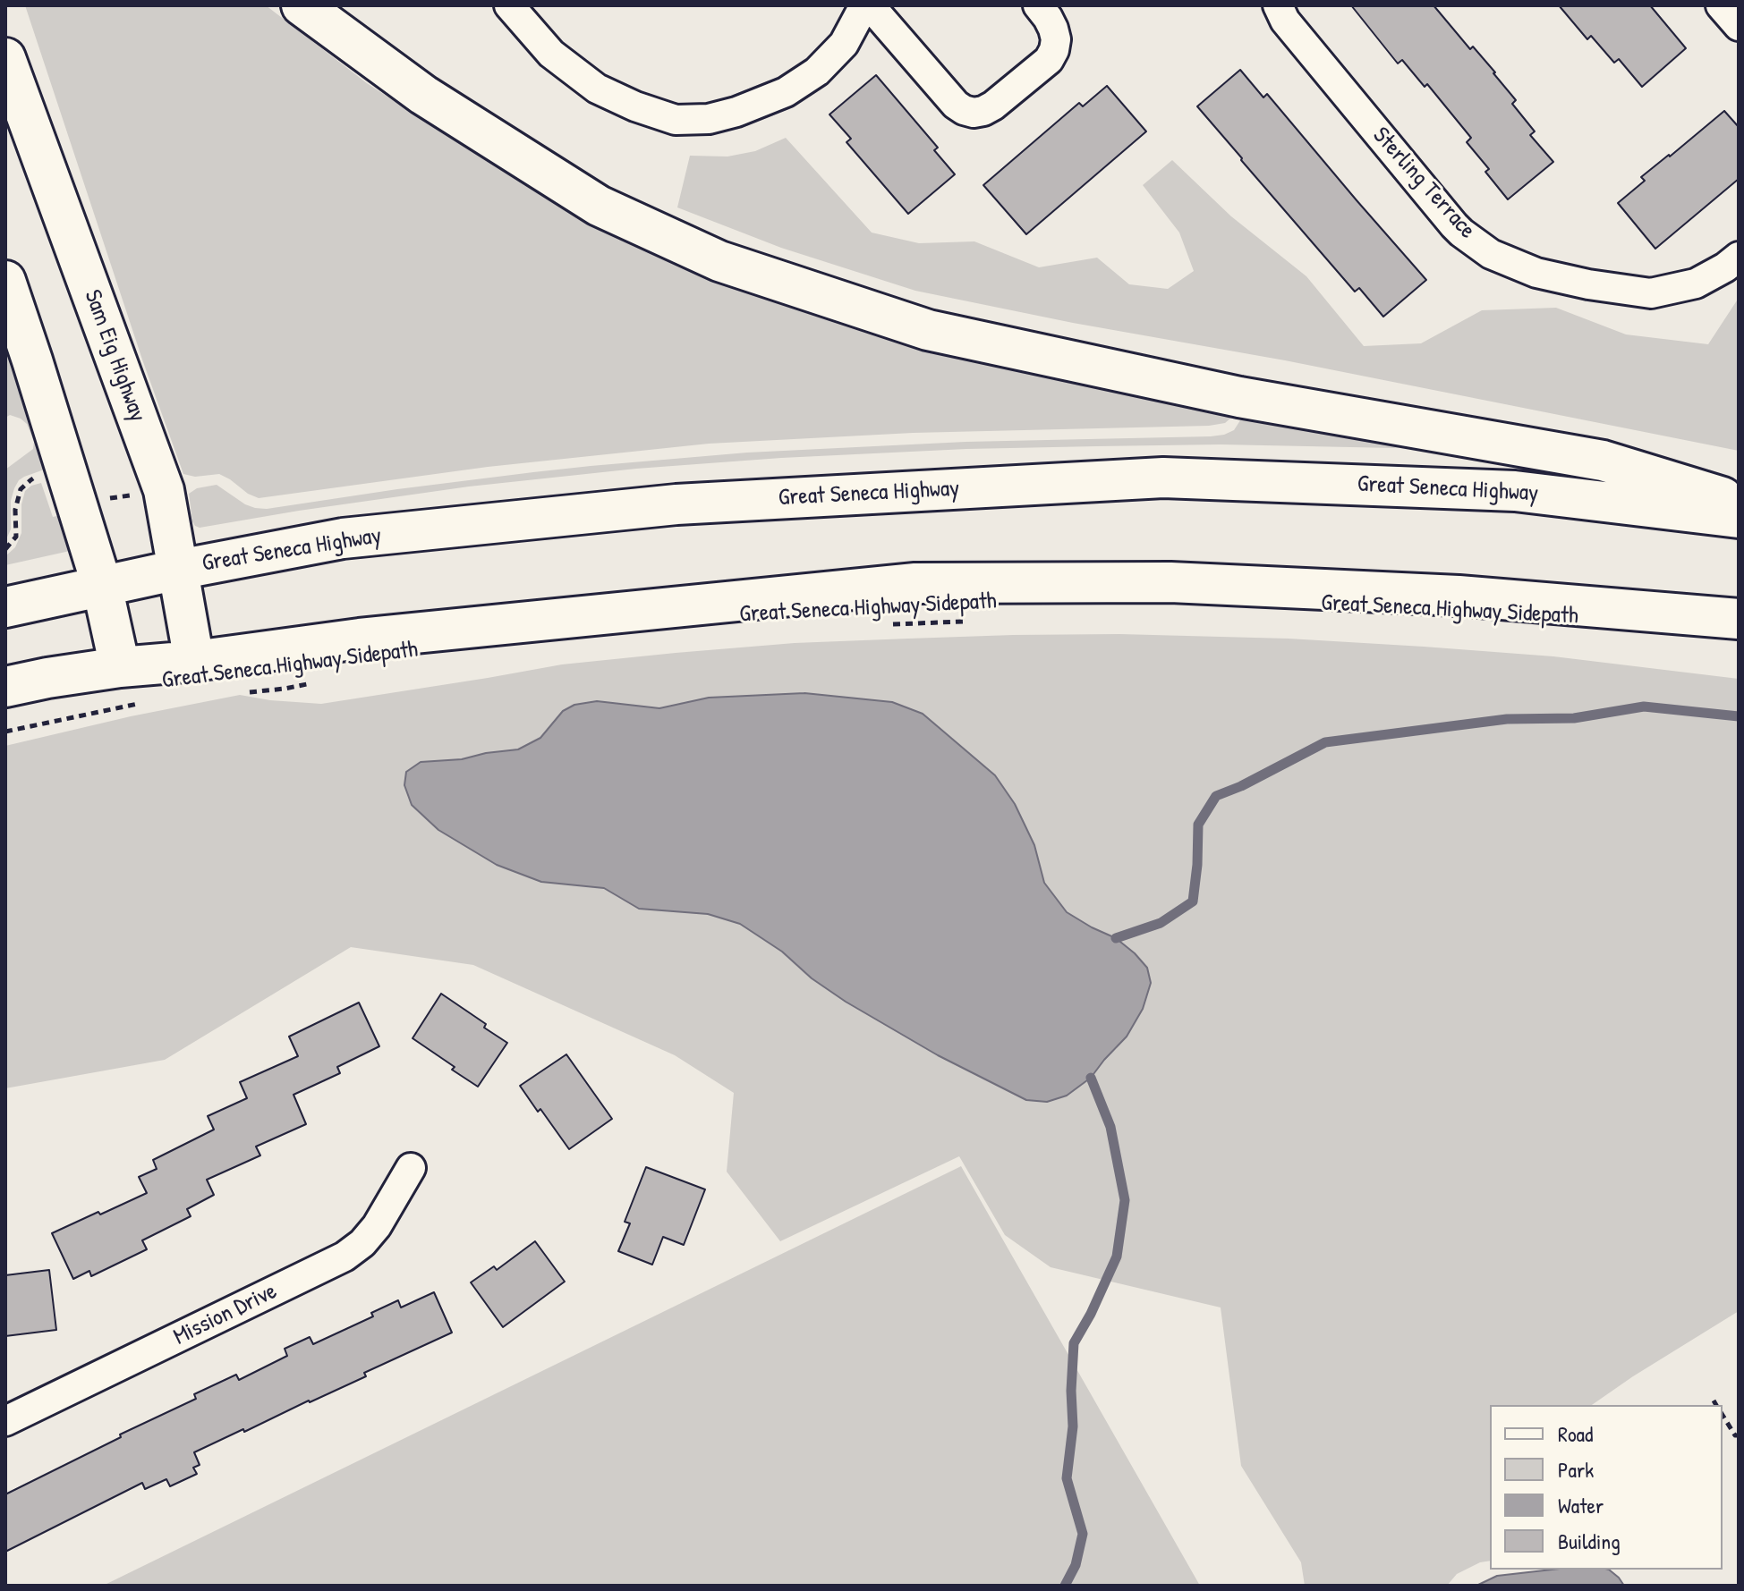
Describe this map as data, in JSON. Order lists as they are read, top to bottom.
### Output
{
  "streets": {
    "main road": ["Sam Eig Highway", "Great Seneca Highway"],
    "street": ["Sterling Terrace", "Mission Drive"],
    "path": ["Great Seneca Highway Sidepath"]
  },
  "crossings": [
    ["Sam Eig Highway", "Great Seneca Highway"]
  ],
  "legend": [
    "Road",
    "Park",
    "Water",
    "Building"
  ]
}
